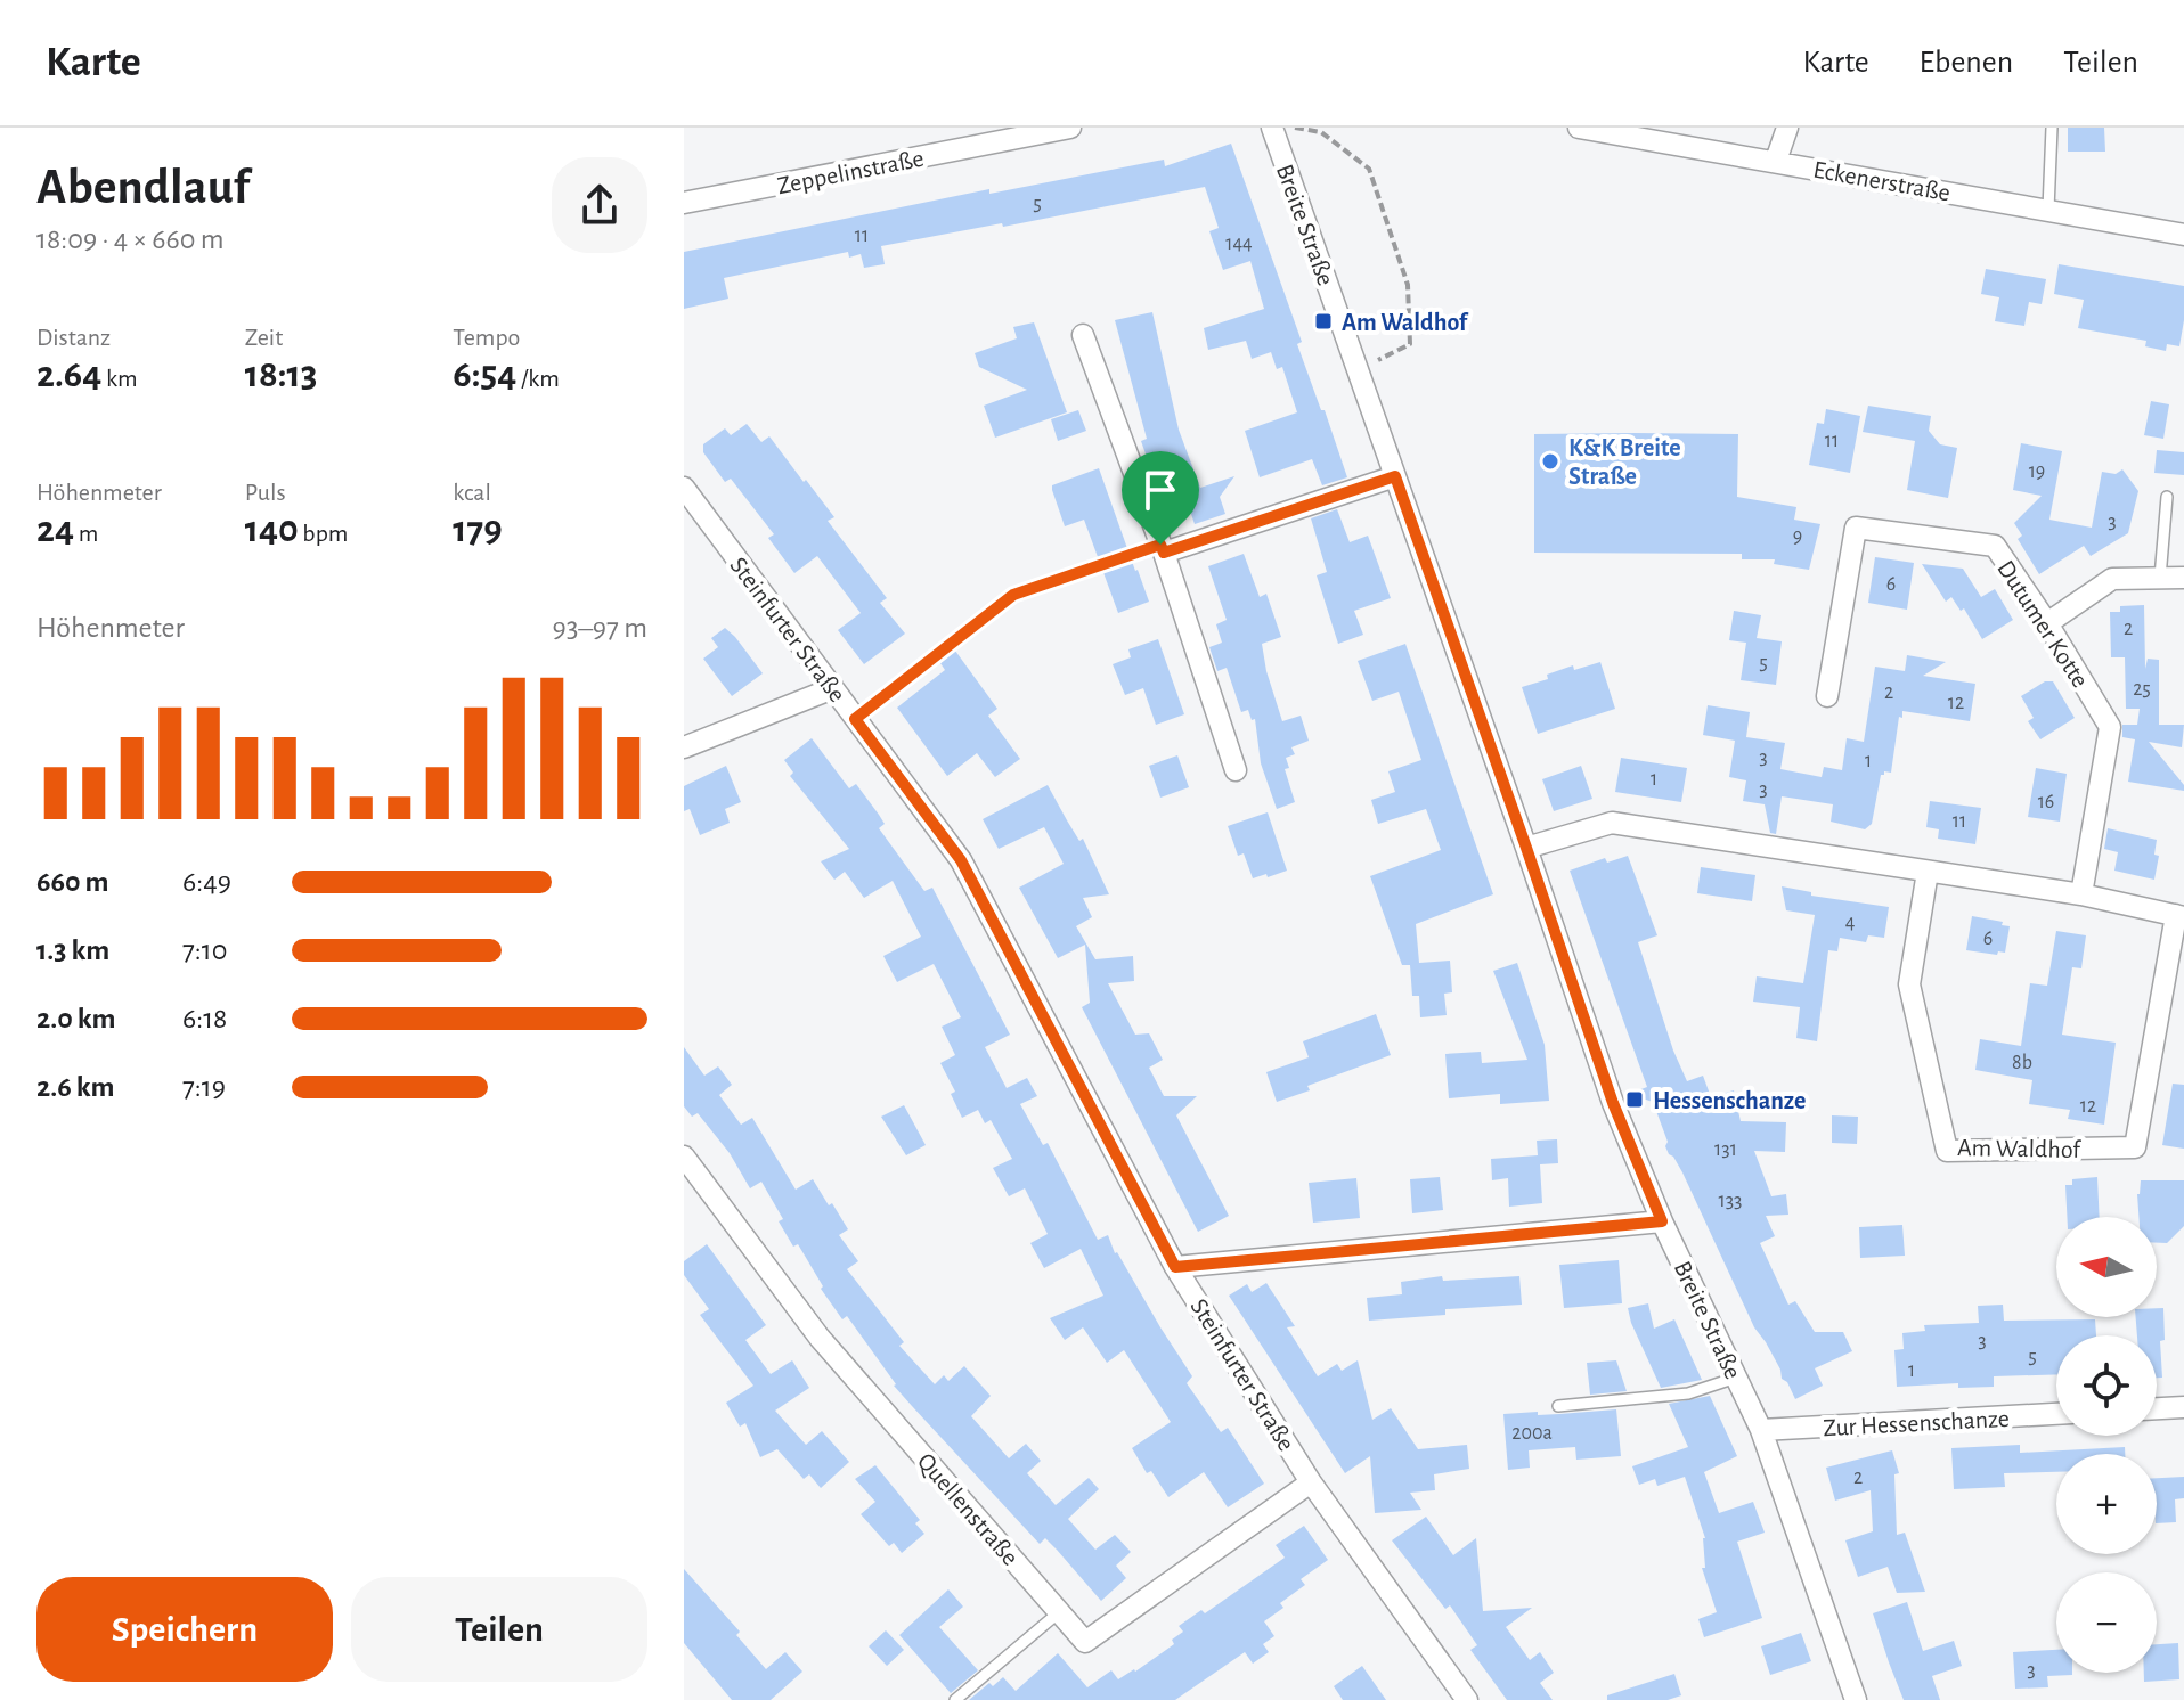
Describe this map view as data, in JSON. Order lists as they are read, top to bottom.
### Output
{
  "streets": {
    "street": [
      "Zeppelinstraße",
      "Eckenerstraße",
      "Breite Straße",
      "Dutumer Kotte",
      "Steinfurter Straße",
      "Am Waldhof",
      "Zur Hessenschanze",
      "Quellenstraße"
    ]
  },
  "crossings": [
    ["Breite Straße", "Am Waldhof"],
    ["Breite Straße", "Zur Hessenschanze"],
    ["Dutumer Kotte", "Am Waldhof"],
    ["Steinfurter Straße", "Quellenstraße"]
  ],
  "places": {
    "transit": ["Am Waldhof", "Hessenschanze"],
    "other": ["K&K Breite Straße"]
  },
  "house_numbers": [
    "5",
    "11",
    "144",
    "11",
    "19",
    "3",
    "9",
    "6",
    "2",
    "5",
    "25",
    "2",
    "12",
    "3",
    "1",
    "1",
    "3",
    "16",
    "11",
    "4",
    "6",
    "8b",
    "12",
    "131",
    "133",
    "3",
    "5",
    "1",
    "200a",
    "2",
    "3"
  ],
  "north": "left",
  "page": {
    "header": "Karte",
    "nav": ["Karte", "Ebenen", "Teilen"],
    "heading": ["Abendlauf", "18:09 · 4 × 660 m"],
    "stats": [
      ["Distanz", "2.64 km"],
      ["Zeit", "18:13"],
      ["Tempo", "6:54 /km"],
      ["Höhenmeter", "24 m"],
      ["Puls", "140 bpm"],
      ["kcal", "179"]
    ],
    "chart": ["Höhenmeter", "93–97 m"],
    "list": [
      {
        "name": "660 m",
        "note": "6:49"
      },
      {
        "name": "1.3 km",
        "note": "7:10"
      },
      {
        "name": "2.0 km",
        "note": "6:18"
      },
      {
        "name": "2.6 km",
        "note": "7:19"
      }
    ],
    "map_buttons": ["+", "−"],
    "buttons": ["Speichern", "Teilen"]
  }
}
